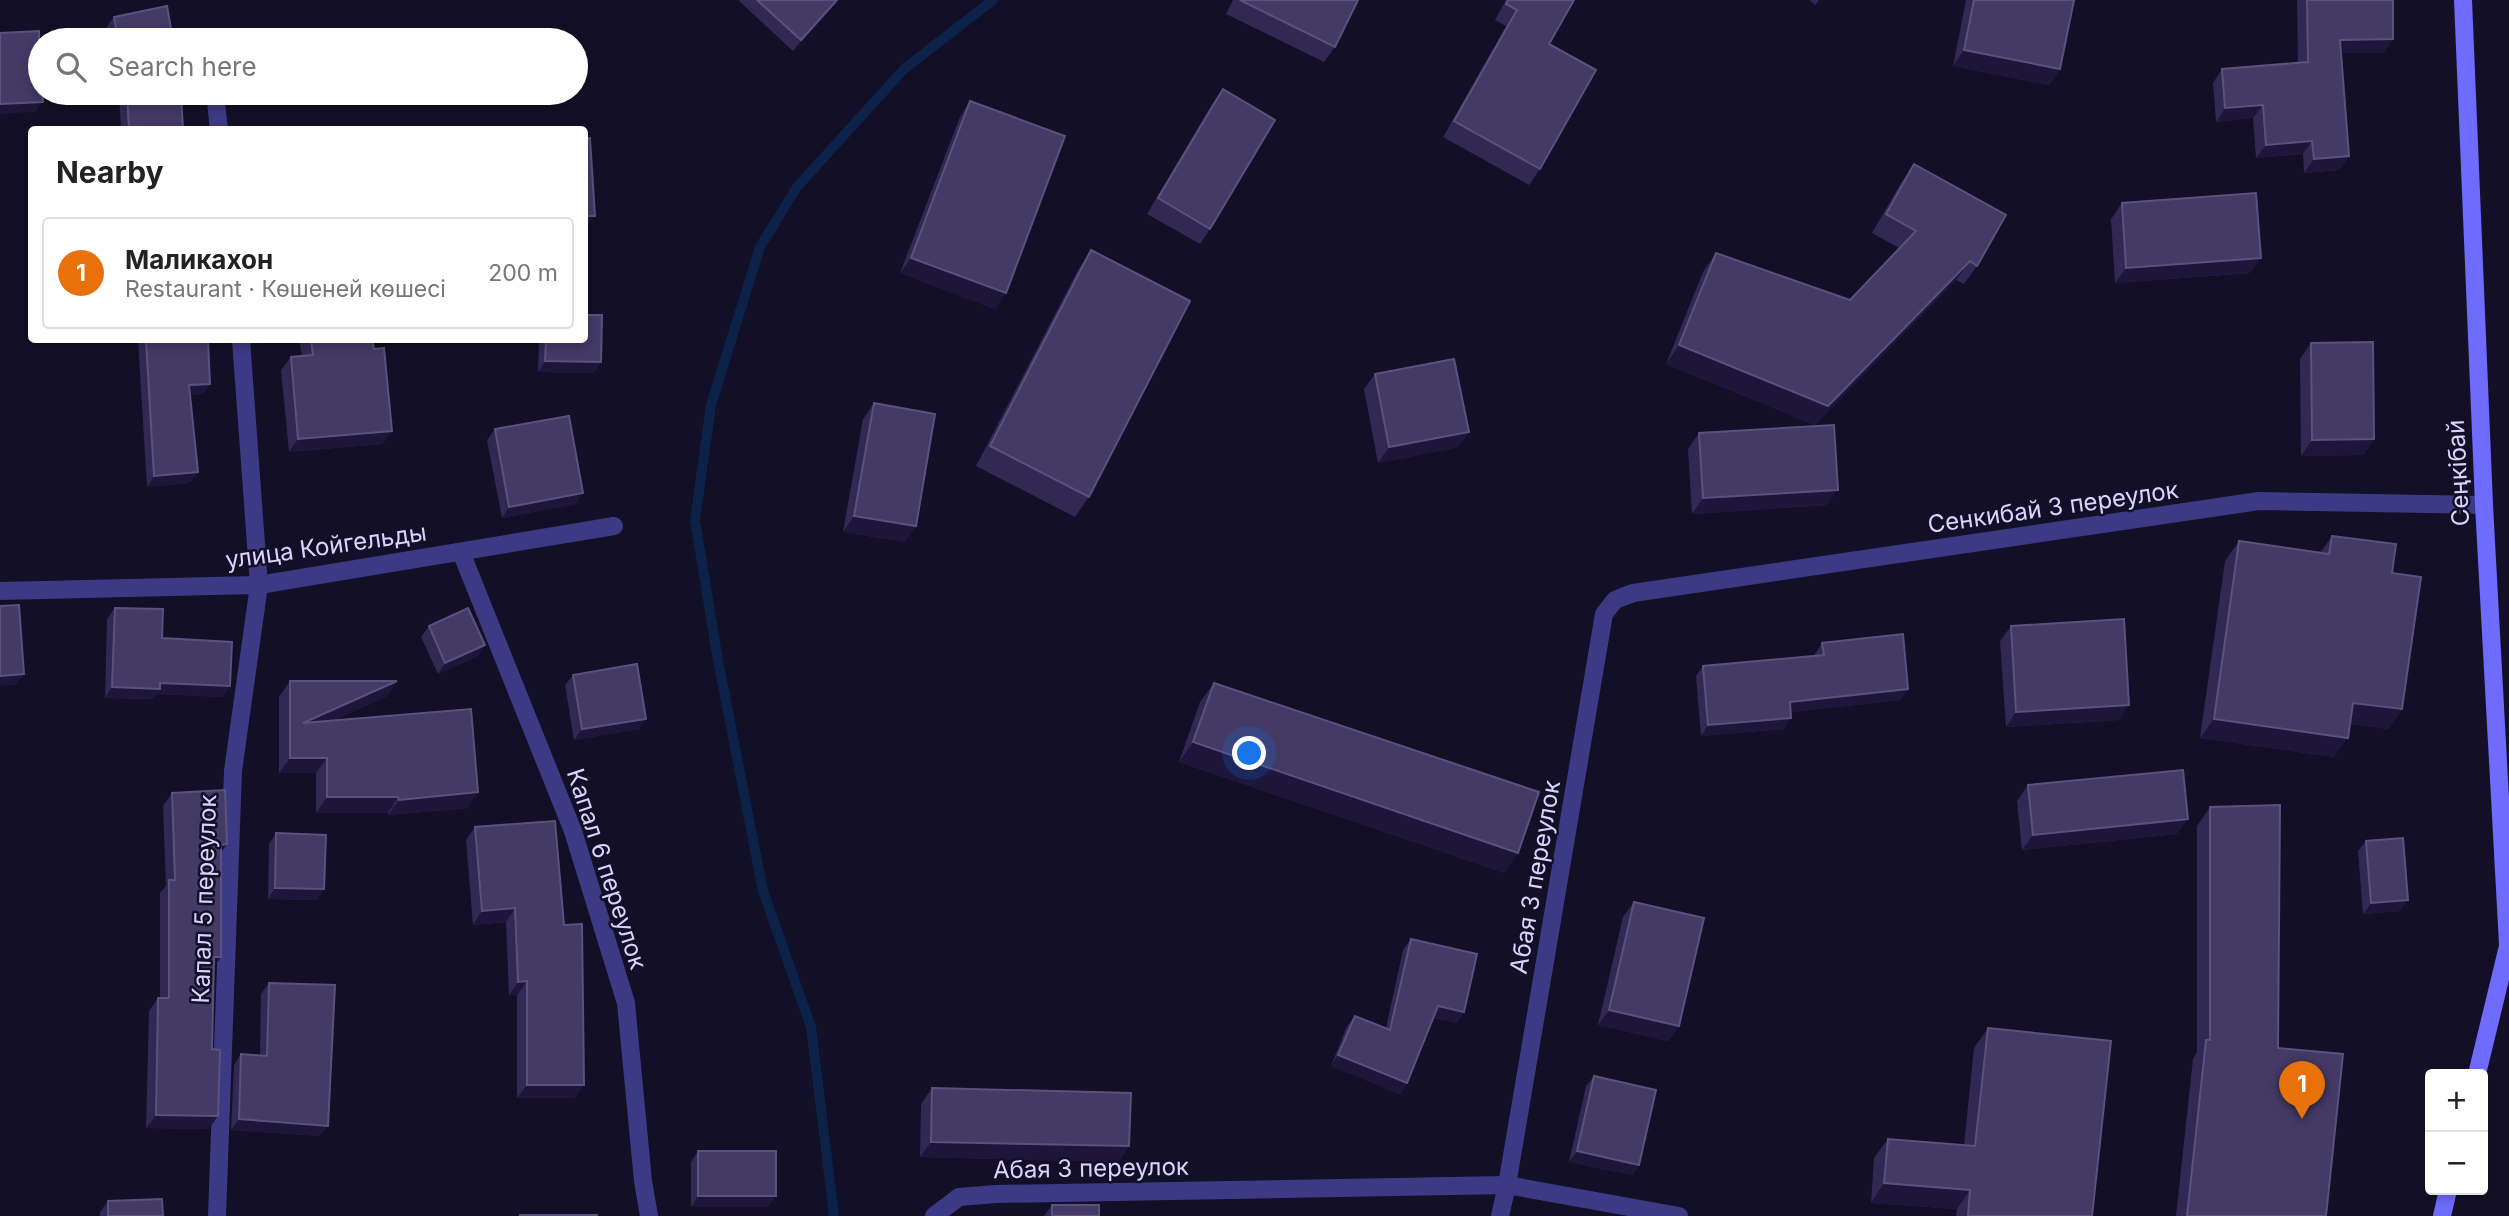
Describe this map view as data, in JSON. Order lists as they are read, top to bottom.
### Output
{
  "streets": {
    "street": [
      "Сеңкібай",
      "Сенкибай 3 переулок",
      "улица Койгельды",
      "Капал 6 переулок",
      "Абая 3 переулок",
      "Капал 5 переулок"
    ]
  },
  "crossings": [
    ["Сеңкібай", "Сенкибай 3 переулок"],
    ["Сенкибай 3 переулок", "Абая 3 переулок"],
    ["улица Койгельды", "Капал 6 переулок"],
    ["улица Койгельды", "Капал 5 переулок"]
  ],
  "page": {
    "search": "Search here",
    "heading": "Nearby",
    "list": [
      {
        "mark": "1",
        "name": "Маликахон",
        "note": "Restaurant · Көшеней көшесі",
        "value": "200 m"
      }
    ],
    "pins": "1",
    "map_buttons": ["+", "−"]
  }
}
